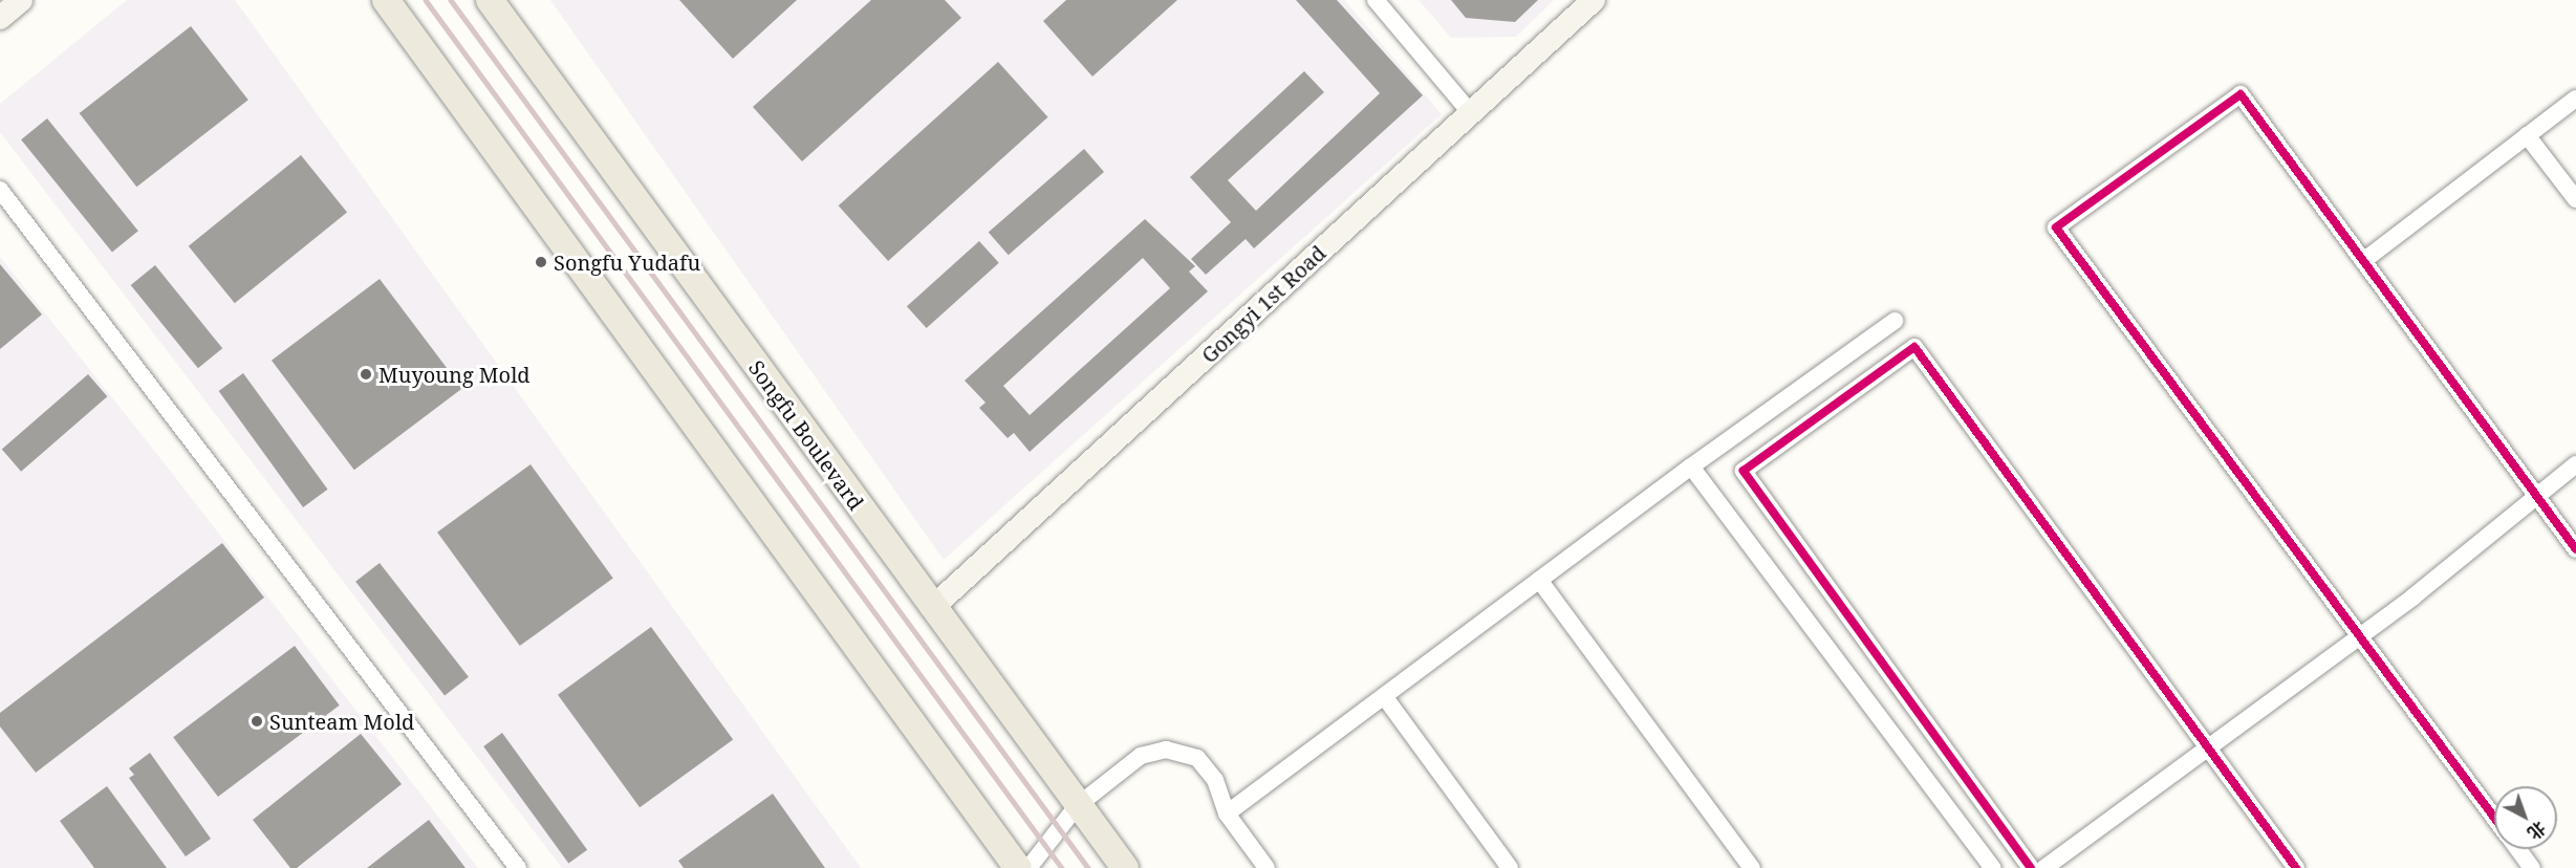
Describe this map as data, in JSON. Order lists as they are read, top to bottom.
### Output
{
  "streets": {
    "main road": ["Songfu Boulevard"],
    "street": ["Gongyi 1st Road"]
  },
  "crossings": [
    ["Gongyi 1st Road", "Songfu Boulevard"]
  ],
  "places": ["Songfu Yudafu", "Muyoung Mold", "Sunteam Mold"],
  "north": "bottom right"
}
